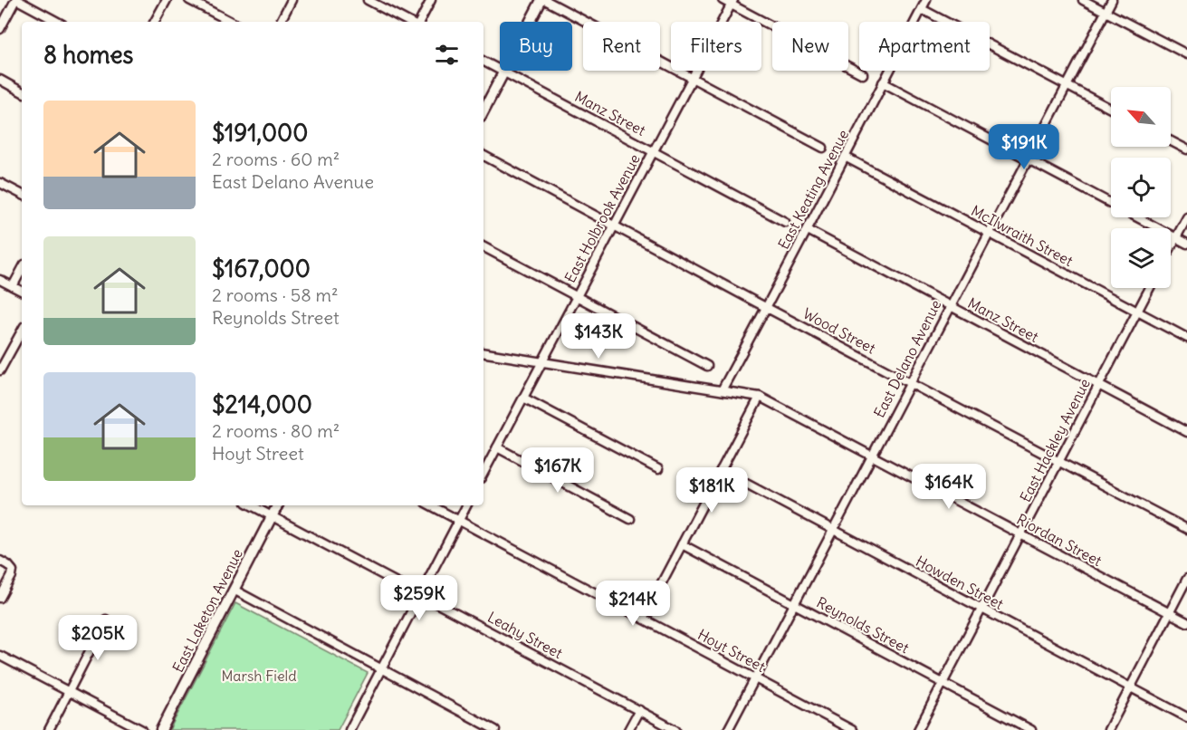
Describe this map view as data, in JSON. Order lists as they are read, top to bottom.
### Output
{
  "streets": {
    "main road": ["East Laketon Avenue"],
    "street": [
      "Manz Street",
      "East Keating Avenue",
      "East Holbrook Avenue",
      "McIlwraith Street",
      "Wood Street",
      "East Delano Avenue",
      "East Hackley Avenue",
      "Riordan Street",
      "Howden Street",
      "Reynolds Street",
      "Leahy Street",
      "Hoyt Street"
    ]
  },
  "crossings": [
    ["Manz Street", "East Keating Avenue"],
    ["Manz Street", "East Holbrook Avenue"],
    ["Manz Street", "East Delano Avenue"],
    ["Manz Street", "East Hackley Avenue"],
    ["East Keating Avenue", "McIlwraith Street"],
    ["East Keating Avenue", "Wood Street"],
    ["East Keating Avenue", "Riordan Street"],
    ["East Holbrook Avenue", "Wood Street"],
    ["East Holbrook Avenue", "Riordan Street"],
    ["McIlwraith Street", "East Delano Avenue"],
    ["McIlwraith Street", "East Hackley Avenue"],
    ["Wood Street", "East Delano Avenue"],
    ["Wood Street", "East Hackley Avenue"],
    ["East Delano Avenue", "Riordan Street"],
    ["East Delano Avenue", "Howden Street"],
    ["East Delano Avenue", "Reynolds Street"],
    ["East Delano Avenue", "Hoyt Street"],
    ["East Hackley Avenue", "Riordan Street"],
    ["East Hackley Avenue", "Howden Street"],
    ["East Hackley Avenue", "Reynolds Street"],
    ["East Laketon Avenue", "Leahy Street"]
  ],
  "parks": ["Marsh Field"],
  "north": "top left",
  "page": {
    "chip": [
      "Buy",
      "Rent",
      "Filters",
      "New",
      "Apartment"
    ],
    "heading": "8 homes",
    "list": [
      {
        "name": "$191,000",
        "note": "2 rooms · 60 m² · East Delano Avenue"
      },
      {
        "name": "$167,000",
        "note": "2 rooms · 58 m² · Reynolds Street"
      },
      {
        "name": "$214,000",
        "note": "2 rooms · 80 m² · Hoyt Street"
      }
    ],
    "price": [
      "$191K",
      "$143K",
      "$167K",
      "$164K",
      "$181K",
      "$259K",
      "$214K",
      "$205K"
    ]
  }
}
